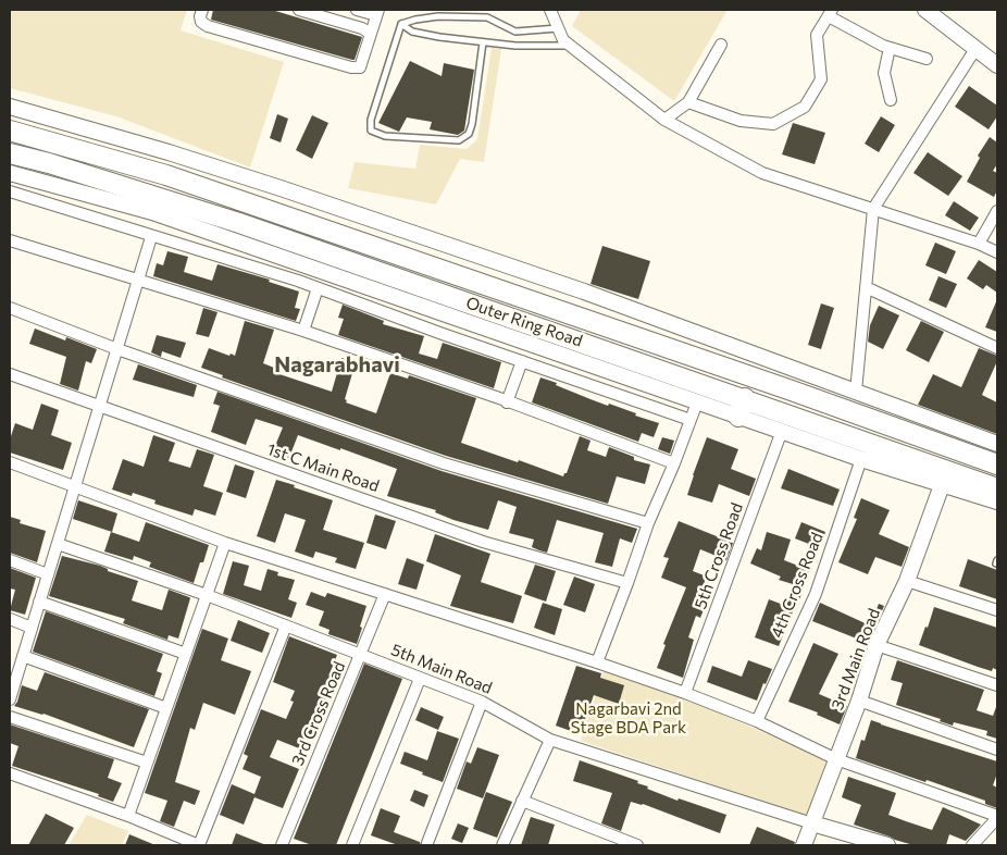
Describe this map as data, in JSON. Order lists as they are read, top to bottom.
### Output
{
  "streets": {
    "highway": ["Outer Ring Road"],
    "street": [
      "1st C Main Road",
      "5th Cross Road",
      "4th Cross Road",
      "3rd Main Road",
      "5th Main Road",
      "3rd Cross Road"
    ]
  },
  "crossings": [
    ["3rd Main Road", "5th Main Road"],
    ["5th Main Road", "3rd Cross Road"]
  ],
  "districts": ["Nagarabhavi"],
  "parks": ["Nagarbavi 2nd Stage BDA Park"]
}
